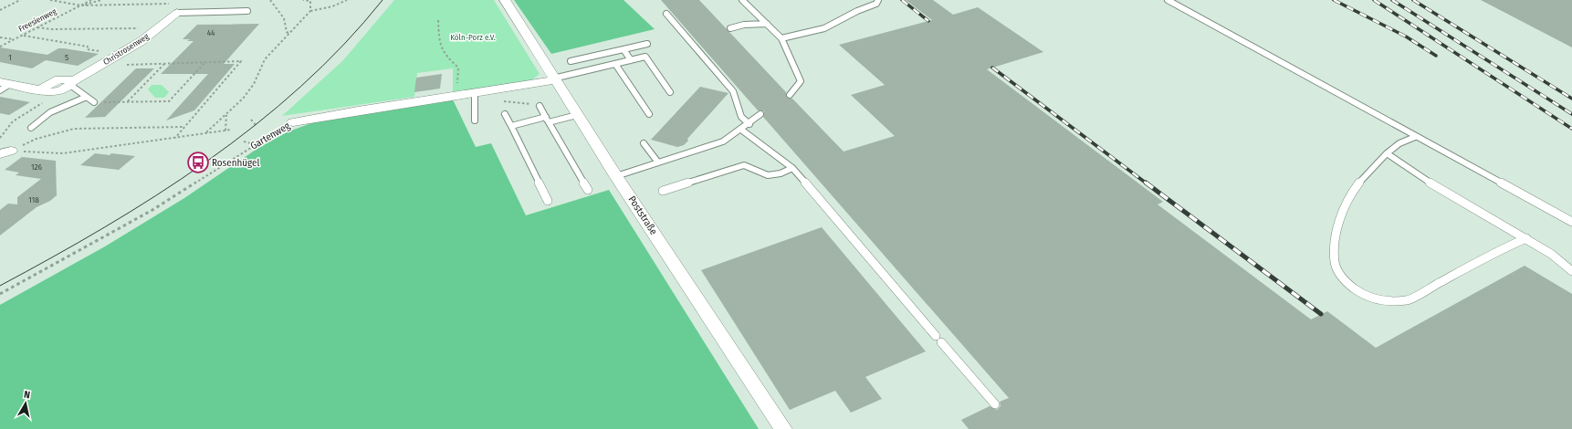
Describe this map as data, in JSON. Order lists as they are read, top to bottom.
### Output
{
  "streets": {
    "street": ["Christrosenweg", "Gartenweg", "Poststraße"],
    "path": ["Freesienweg"]
  },
  "crossings": [
    ["Freesienweg", "Christrosenweg"],
    ["Gartenweg", "Poststraße"]
  ],
  "parks": ["Köln-Porz e.V."],
  "places": {
    "bus stop": ["Rosenhügel"]
  },
  "house_numbers": [
    "44",
    "1",
    "5",
    "126",
    "118"
  ],
  "north": "top"
}
